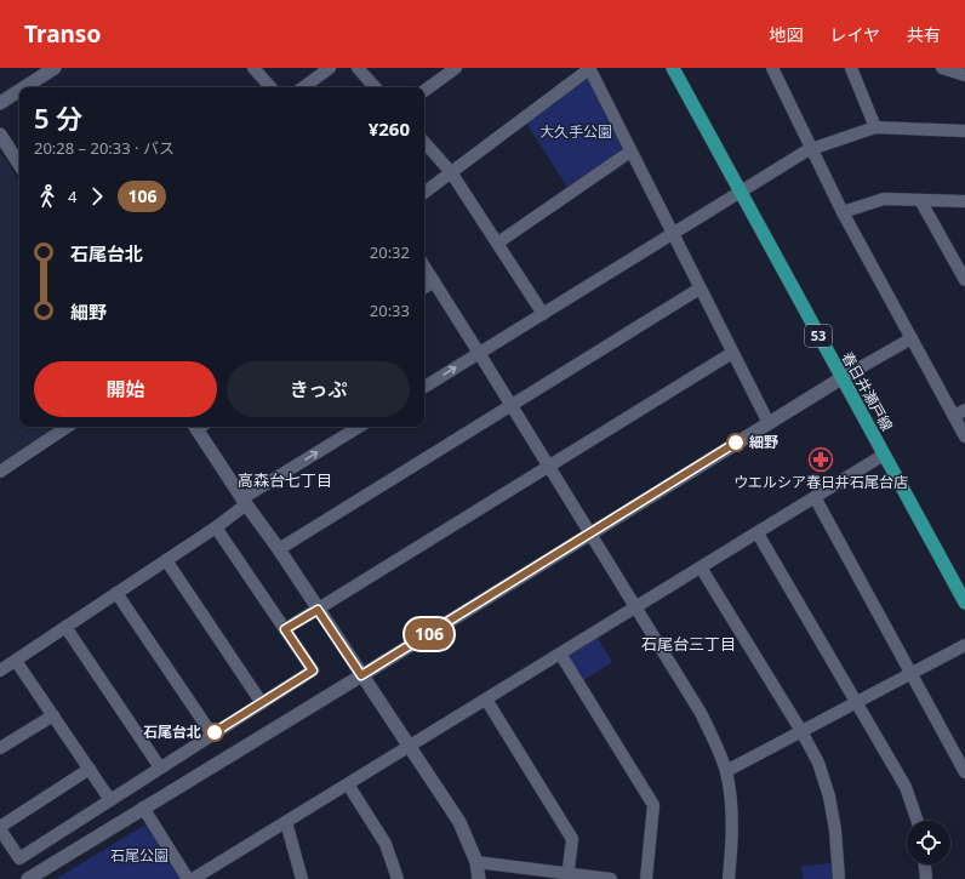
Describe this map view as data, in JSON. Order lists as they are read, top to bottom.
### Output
{
  "streets": {
    "main road": ["53", "春日井瀬戸線"]
  },
  "districts": ["高森台七丁目", "石尾台三丁目"],
  "parks": ["大久手公園", "石尾公園"],
  "places": {
    "other": ["細野", "石尾台北"],
    "pharmacy": ["ウエルシア春日井石尾台店"]
  },
  "lines": ["bus line 106"],
  "page": {
    "header": "Transo",
    "nav": ["地図", "レイヤ", "共有"],
    "on_map": "106",
    "heading": ["5 分", "20:28 – 20:33 · バス", "¥260"],
    "legs": ["4", "106"],
    "list": [
      {
        "name": "石尾台北",
        "value": "20:32"
      },
      {
        "name": "細野",
        "value": "20:33"
      }
    ],
    "buttons": ["開始", "きっぷ"]
  }
}
